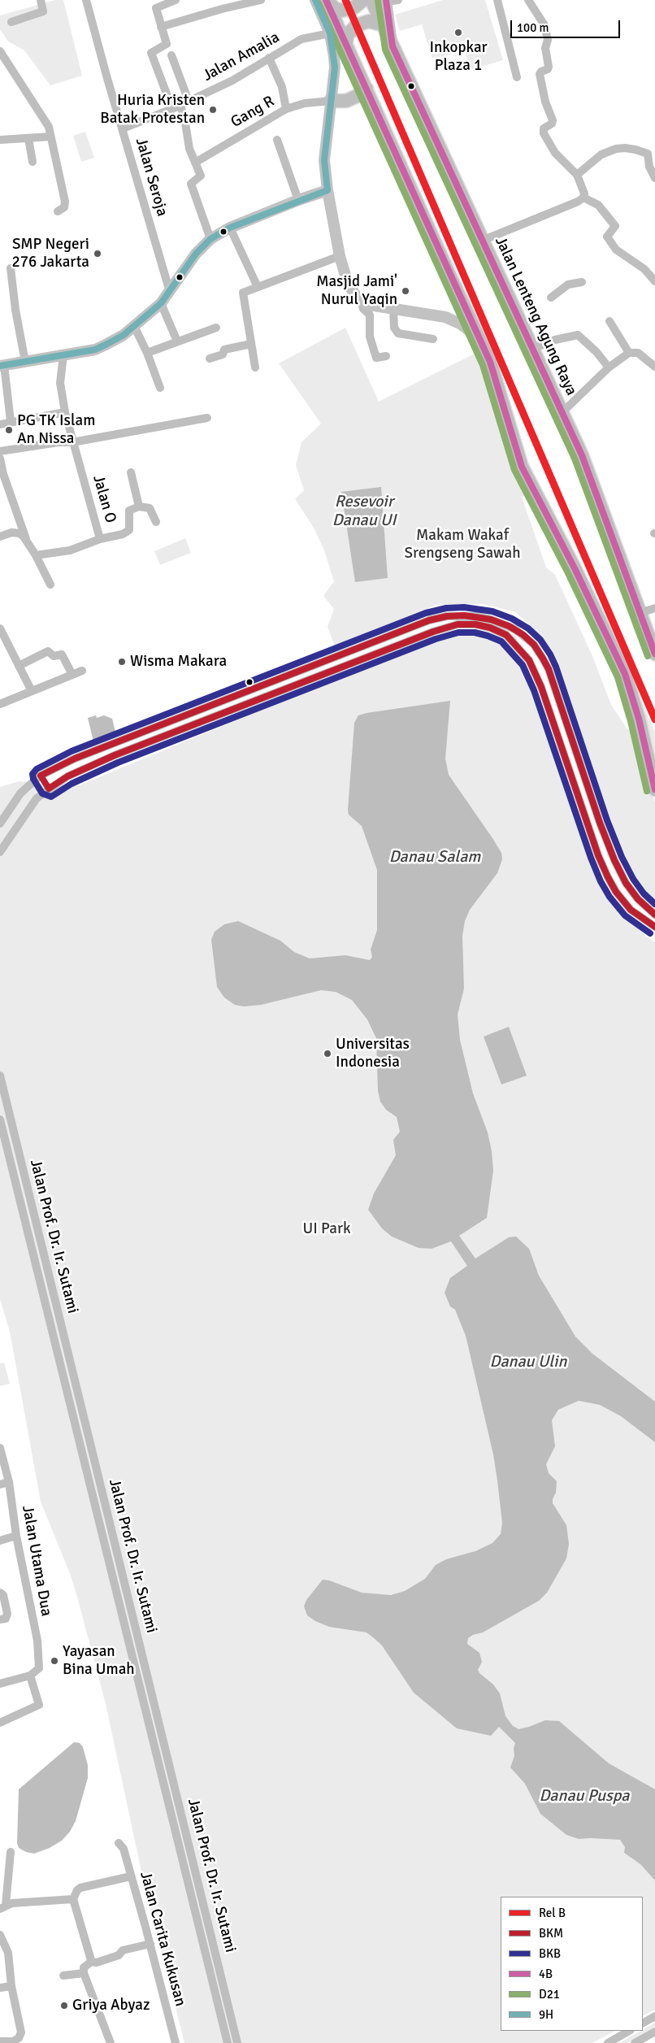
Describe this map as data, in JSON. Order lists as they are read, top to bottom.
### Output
{
  "streets": {
    "main road": ["Jalan Lenteng Agung Raya"],
    "street": [
      "Jalan Amalia",
      "Gang R",
      "Jalan Seroja",
      "Jalan O",
      "Jalan Prof. Dr. Ir. Sutami",
      "Jalan Utama Dua",
      "Jalan Carita Kukusan"
    ]
  },
  "crossings": [
    ["Jalan Amalia", "Jalan Seroja"]
  ],
  "water": [
    "Resevoir Danau UI",
    "Danau Salam",
    "Danau Ulin",
    "Danau Puspa"
  ],
  "parks": ["Makam Wakaf Srengseng Sawah", "UI Park"],
  "places": [
    "Inkopkar Plaza 1",
    "Huria Kristen Batak Protestan",
    "SMP Negeri 276 Jakarta",
    "Masjid Jami' Nurul Yaqin",
    "PG TK Islam An Nissa",
    "Wisma Makara",
    "Universitas Indonesia",
    "Yayasan Bina Umah",
    "Griya Abyaz"
  ],
  "lines": [
    "rail line B",
    "transit line 4B",
    "transit line 9H",
    "transit line D21",
    "transit line BKB",
    "transit line BKM"
  ],
  "legend": [
    "Rel B",
    "BKM",
    "BKB",
    "4B",
    "D21",
    "9H"
  ],
  "scale_bar": "100 m"
}
